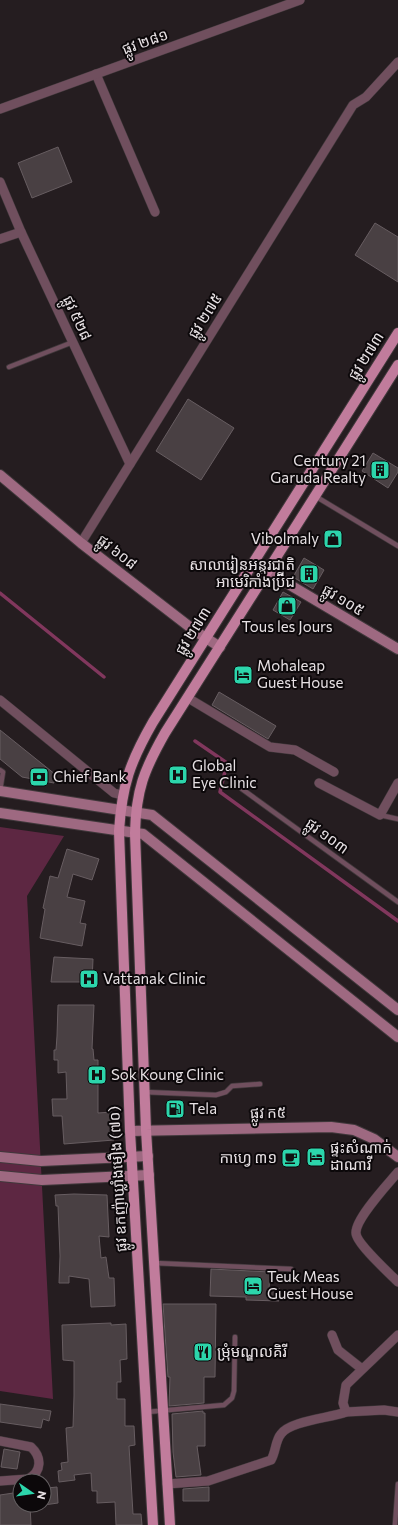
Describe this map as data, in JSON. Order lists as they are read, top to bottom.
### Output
{
  "streets": {
    "main road": ["ផ្លូវ ២៧៣", "ផ្លូវ ឧកញ៉ាឃ្លាំងមឿង (៧០)"],
    "street": [
      "ផ្លូវ ២៨១",
      "ផ្លូវ ២៧៥",
      "ផ្លូវ ៥២៨",
      "ផ្លូវ ៦០៨",
      "ផ្លូវ ១០៥",
      "ផ្លូវ ក៥"
    ],
    "lane": ["ផ្លូវ ១០៣"]
  },
  "crossings": [
    ["ផ្លូវ ២៧៥", "ផ្លូវ ៥២៨"],
    ["ផ្លូវ ២៧៥", "ផ្លូវ ៦០៨"],
    ["ផ្លូវ ២៧៣", "ផ្លូវ ៦០៨"],
    ["ផ្លូវ ២៧៣", "ផ្លូវ ១០៥"],
    ["ផ្លូវ ២៧៣", "ផ្លូវ ឧកញ៉ាឃ្លាំងមឿង (៧០)"],
    ["ផ្លូវ ក៥", "ផ្លូវ ឧកញ៉ាឃ្លាំងមឿង (៧០)"]
  ],
  "places": {
    "building": ["Century 21 Garuda Realty", "សាលារៀនអន្តរជាតិ អាមេរិកាំងប្រ៊ីជ"],
    "shop": ["Vibolmaly", "Tous les Jours"],
    "hotel": ["Mohaleap Guest House", "ផ្ទះសំណាក់ ដាណាវី", "Teuk Meas Guest House"],
    "hospital": ["Global Eye Clinic", "Vattanak Clinic", "Sok Koung Clinic"],
    "bank": ["Chief Bank"],
    "fuel station": ["Tela"],
    "cafe": ["កាហ្វេ ៣១"],
    "restaurant": ["ម្រុំមណ្ឌលគិរី"]
  },
  "north": "right"
}
